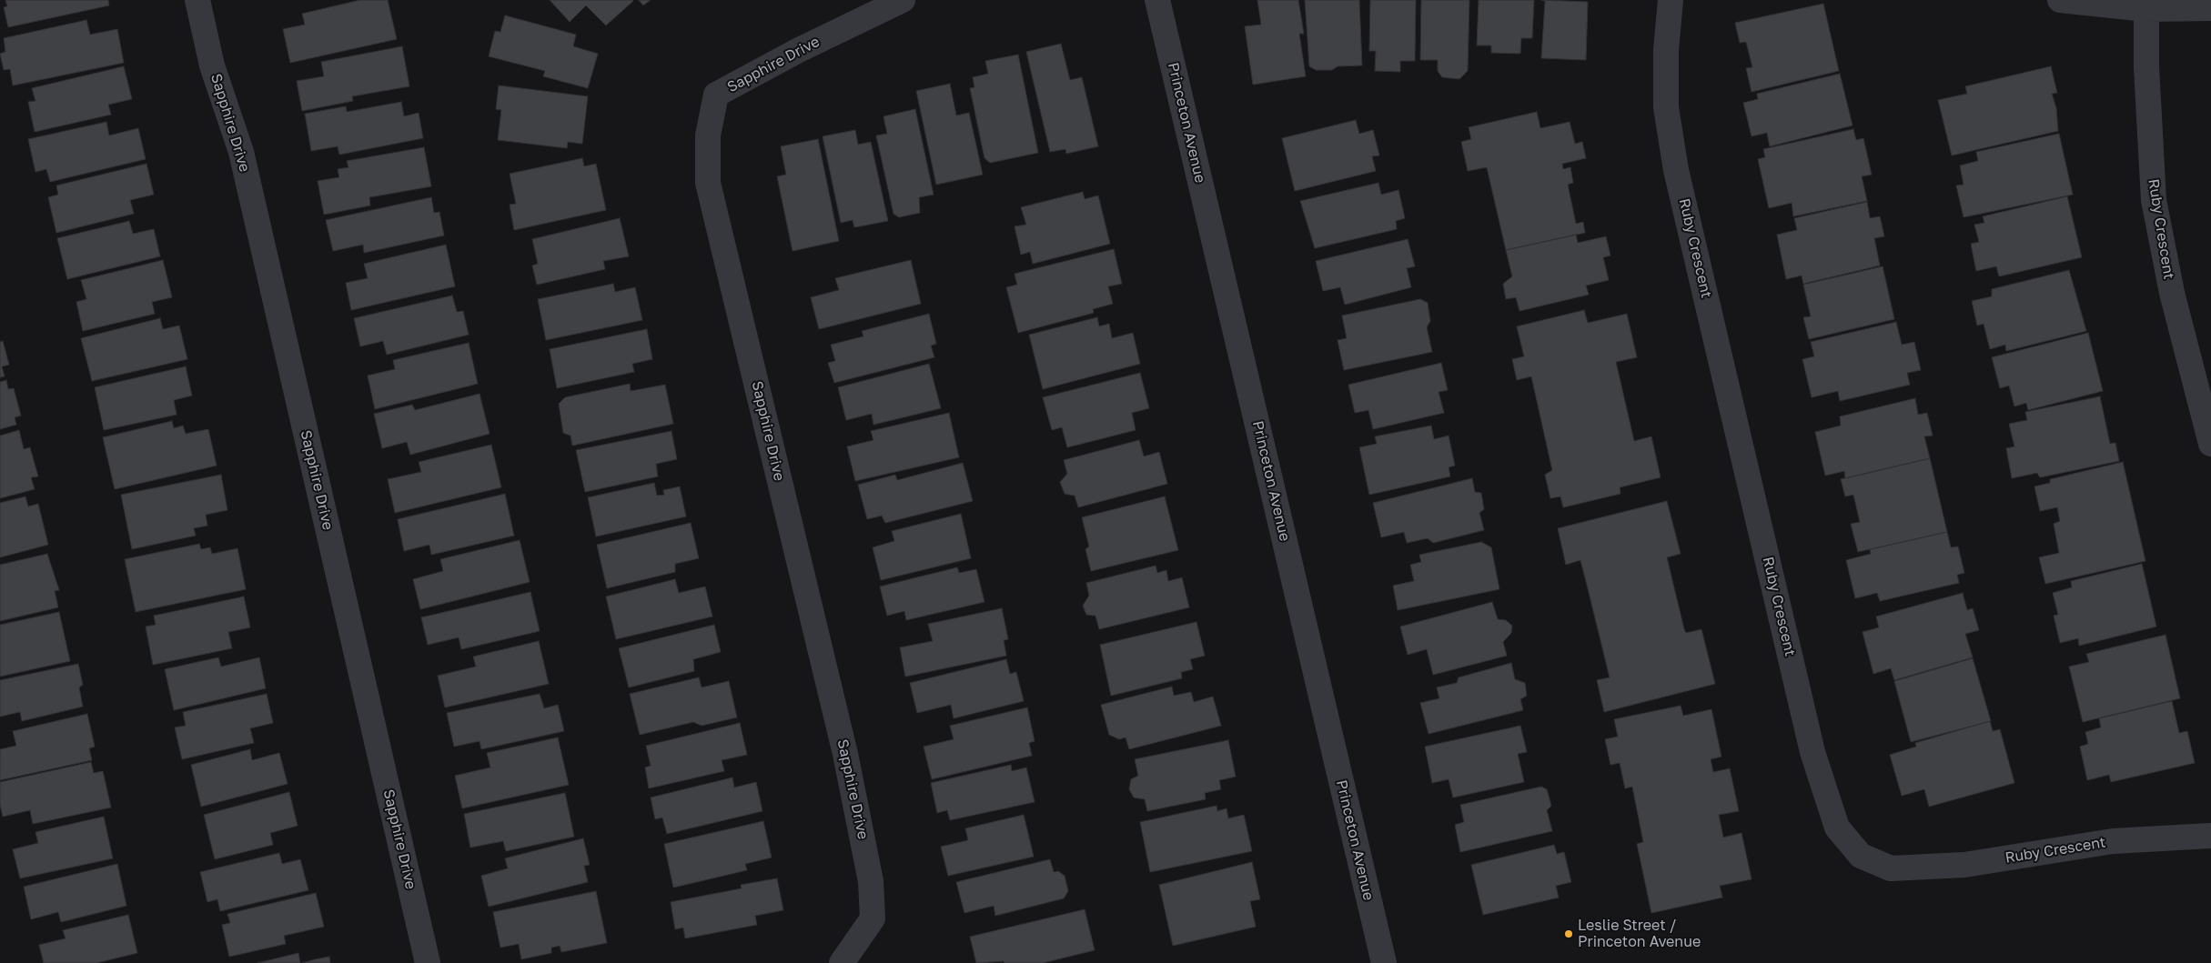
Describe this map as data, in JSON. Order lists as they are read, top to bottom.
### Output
{
  "streets": {
    "street": ["Sapphire Drive", "Princeton Avenue", "Ruby Crescent"]
  },
  "places": ["Leslie Street / Princeton Avenue"]
}
